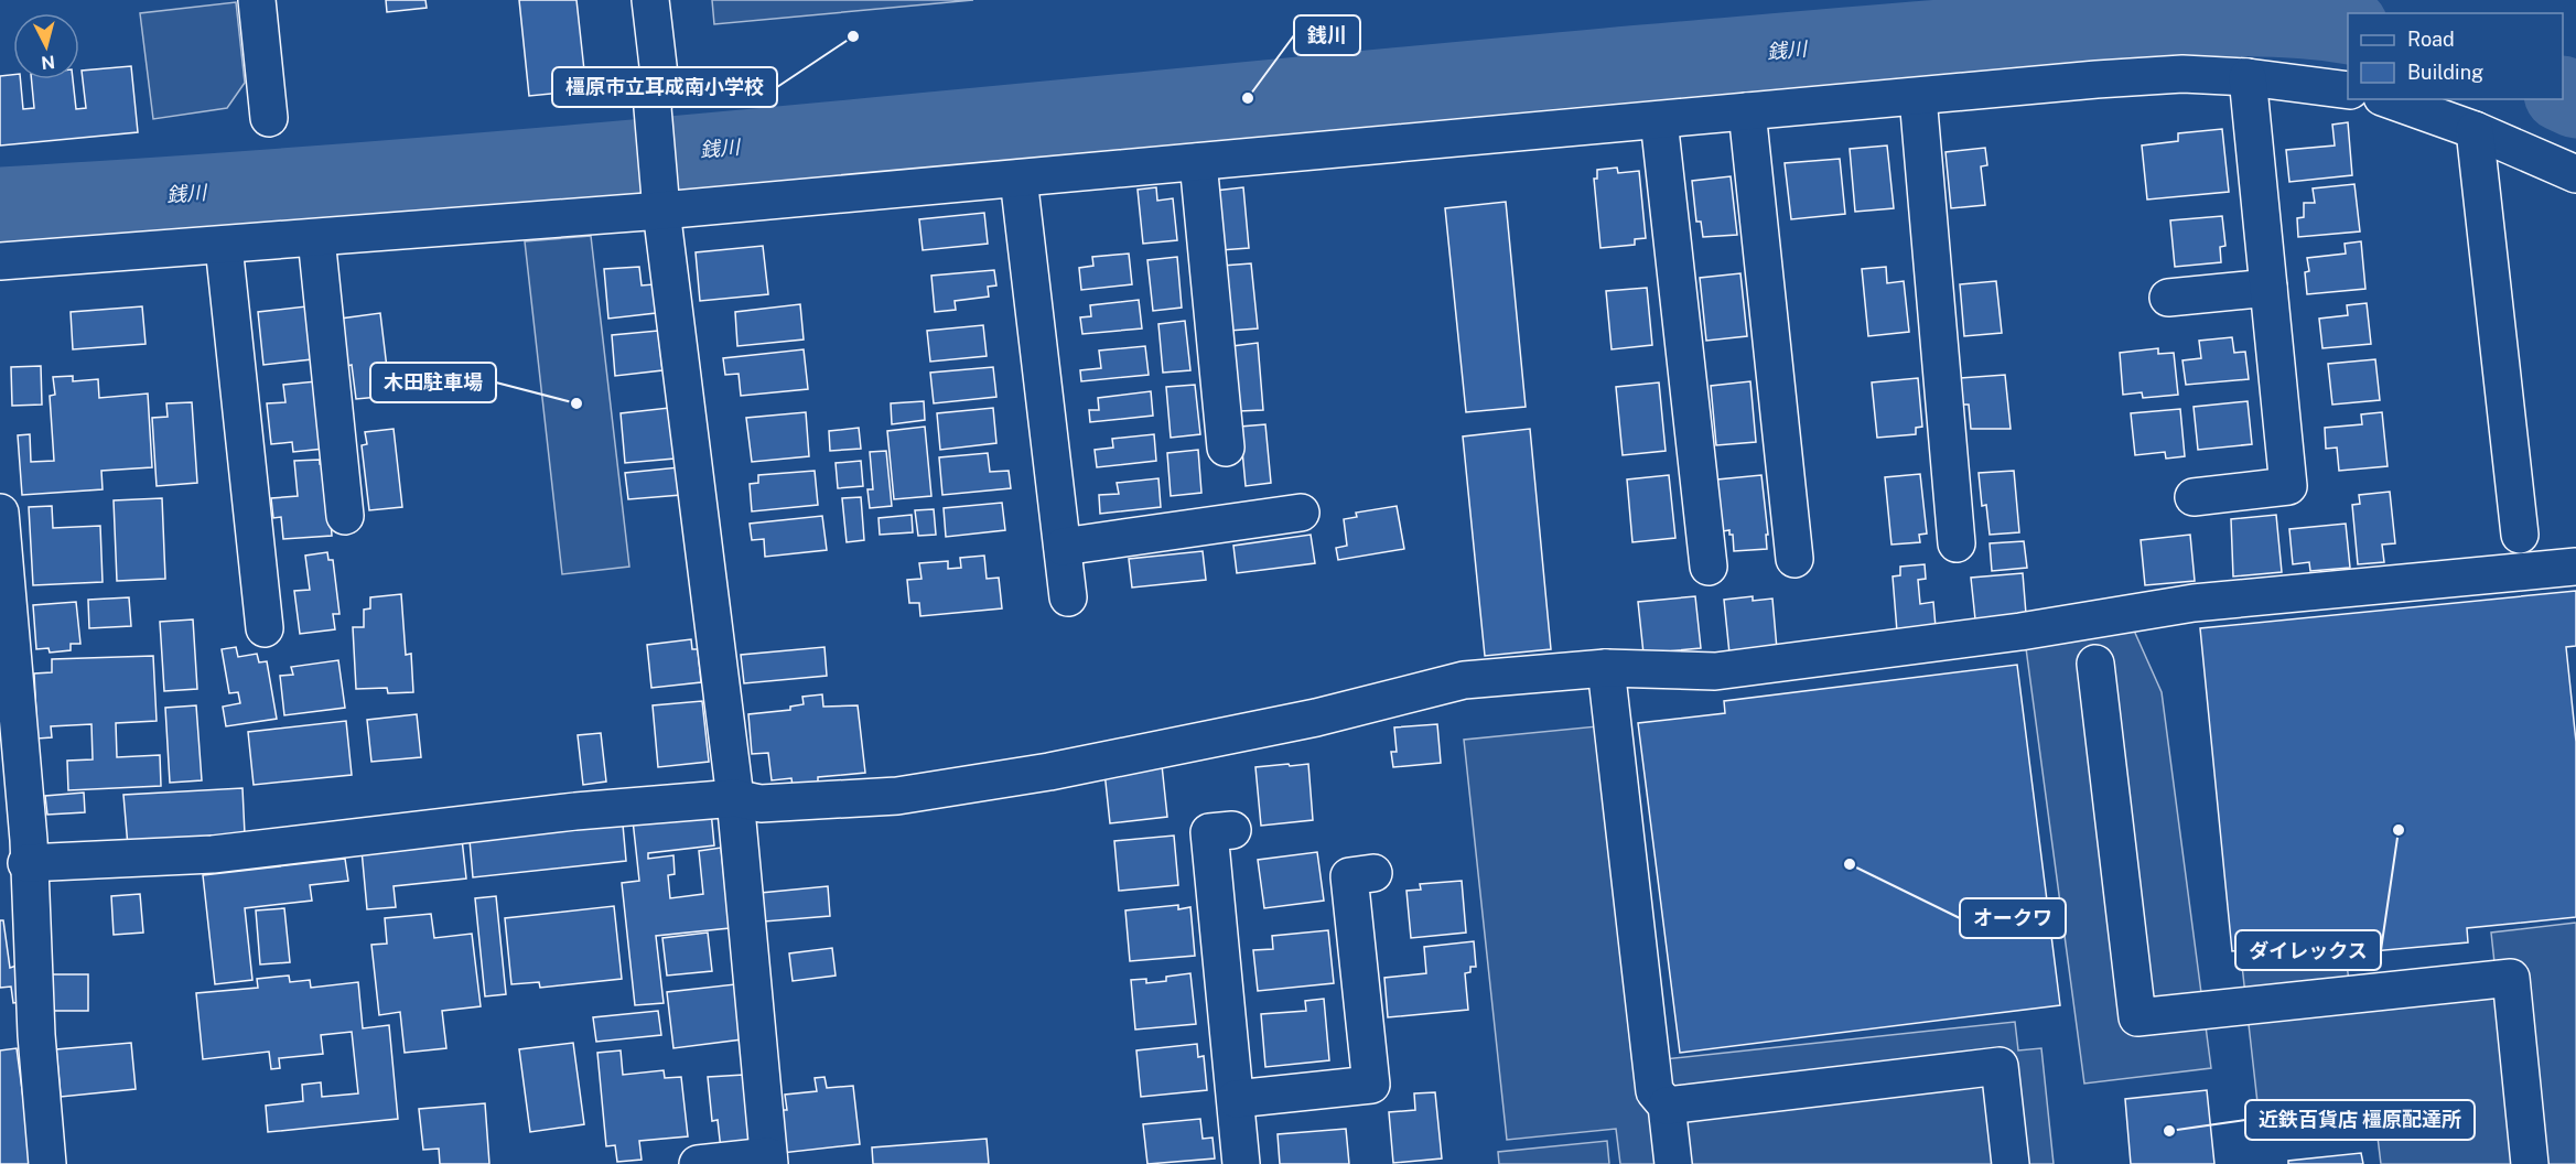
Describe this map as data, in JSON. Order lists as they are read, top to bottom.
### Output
{
  "water": ["銭川"],
  "places": [
    "橿原市立耳成南小学校",
    "銭川",
    "木田駐車場",
    "ダイレックス",
    "オークワ",
    "近鉄百貨店 橿原配達所"
  ],
  "legend": ["Road", "Building"],
  "north": "bottom"
}
